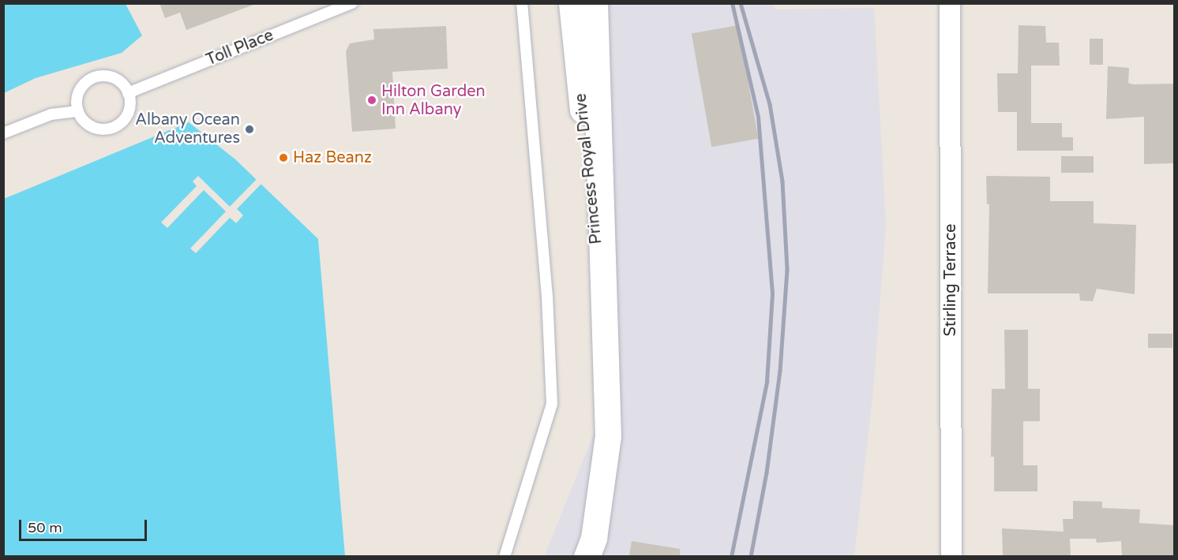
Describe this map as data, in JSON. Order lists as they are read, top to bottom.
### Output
{
  "streets": {
    "main road": ["Princess Royal Drive"],
    "street": ["Stirling Terrace"],
    "lane": ["Toll Place"]
  },
  "places": ["Hilton Garden Inn Albany", "Albany Ocean Adventures", "Haz Beanz"],
  "scale_bar": "50 m"
}
